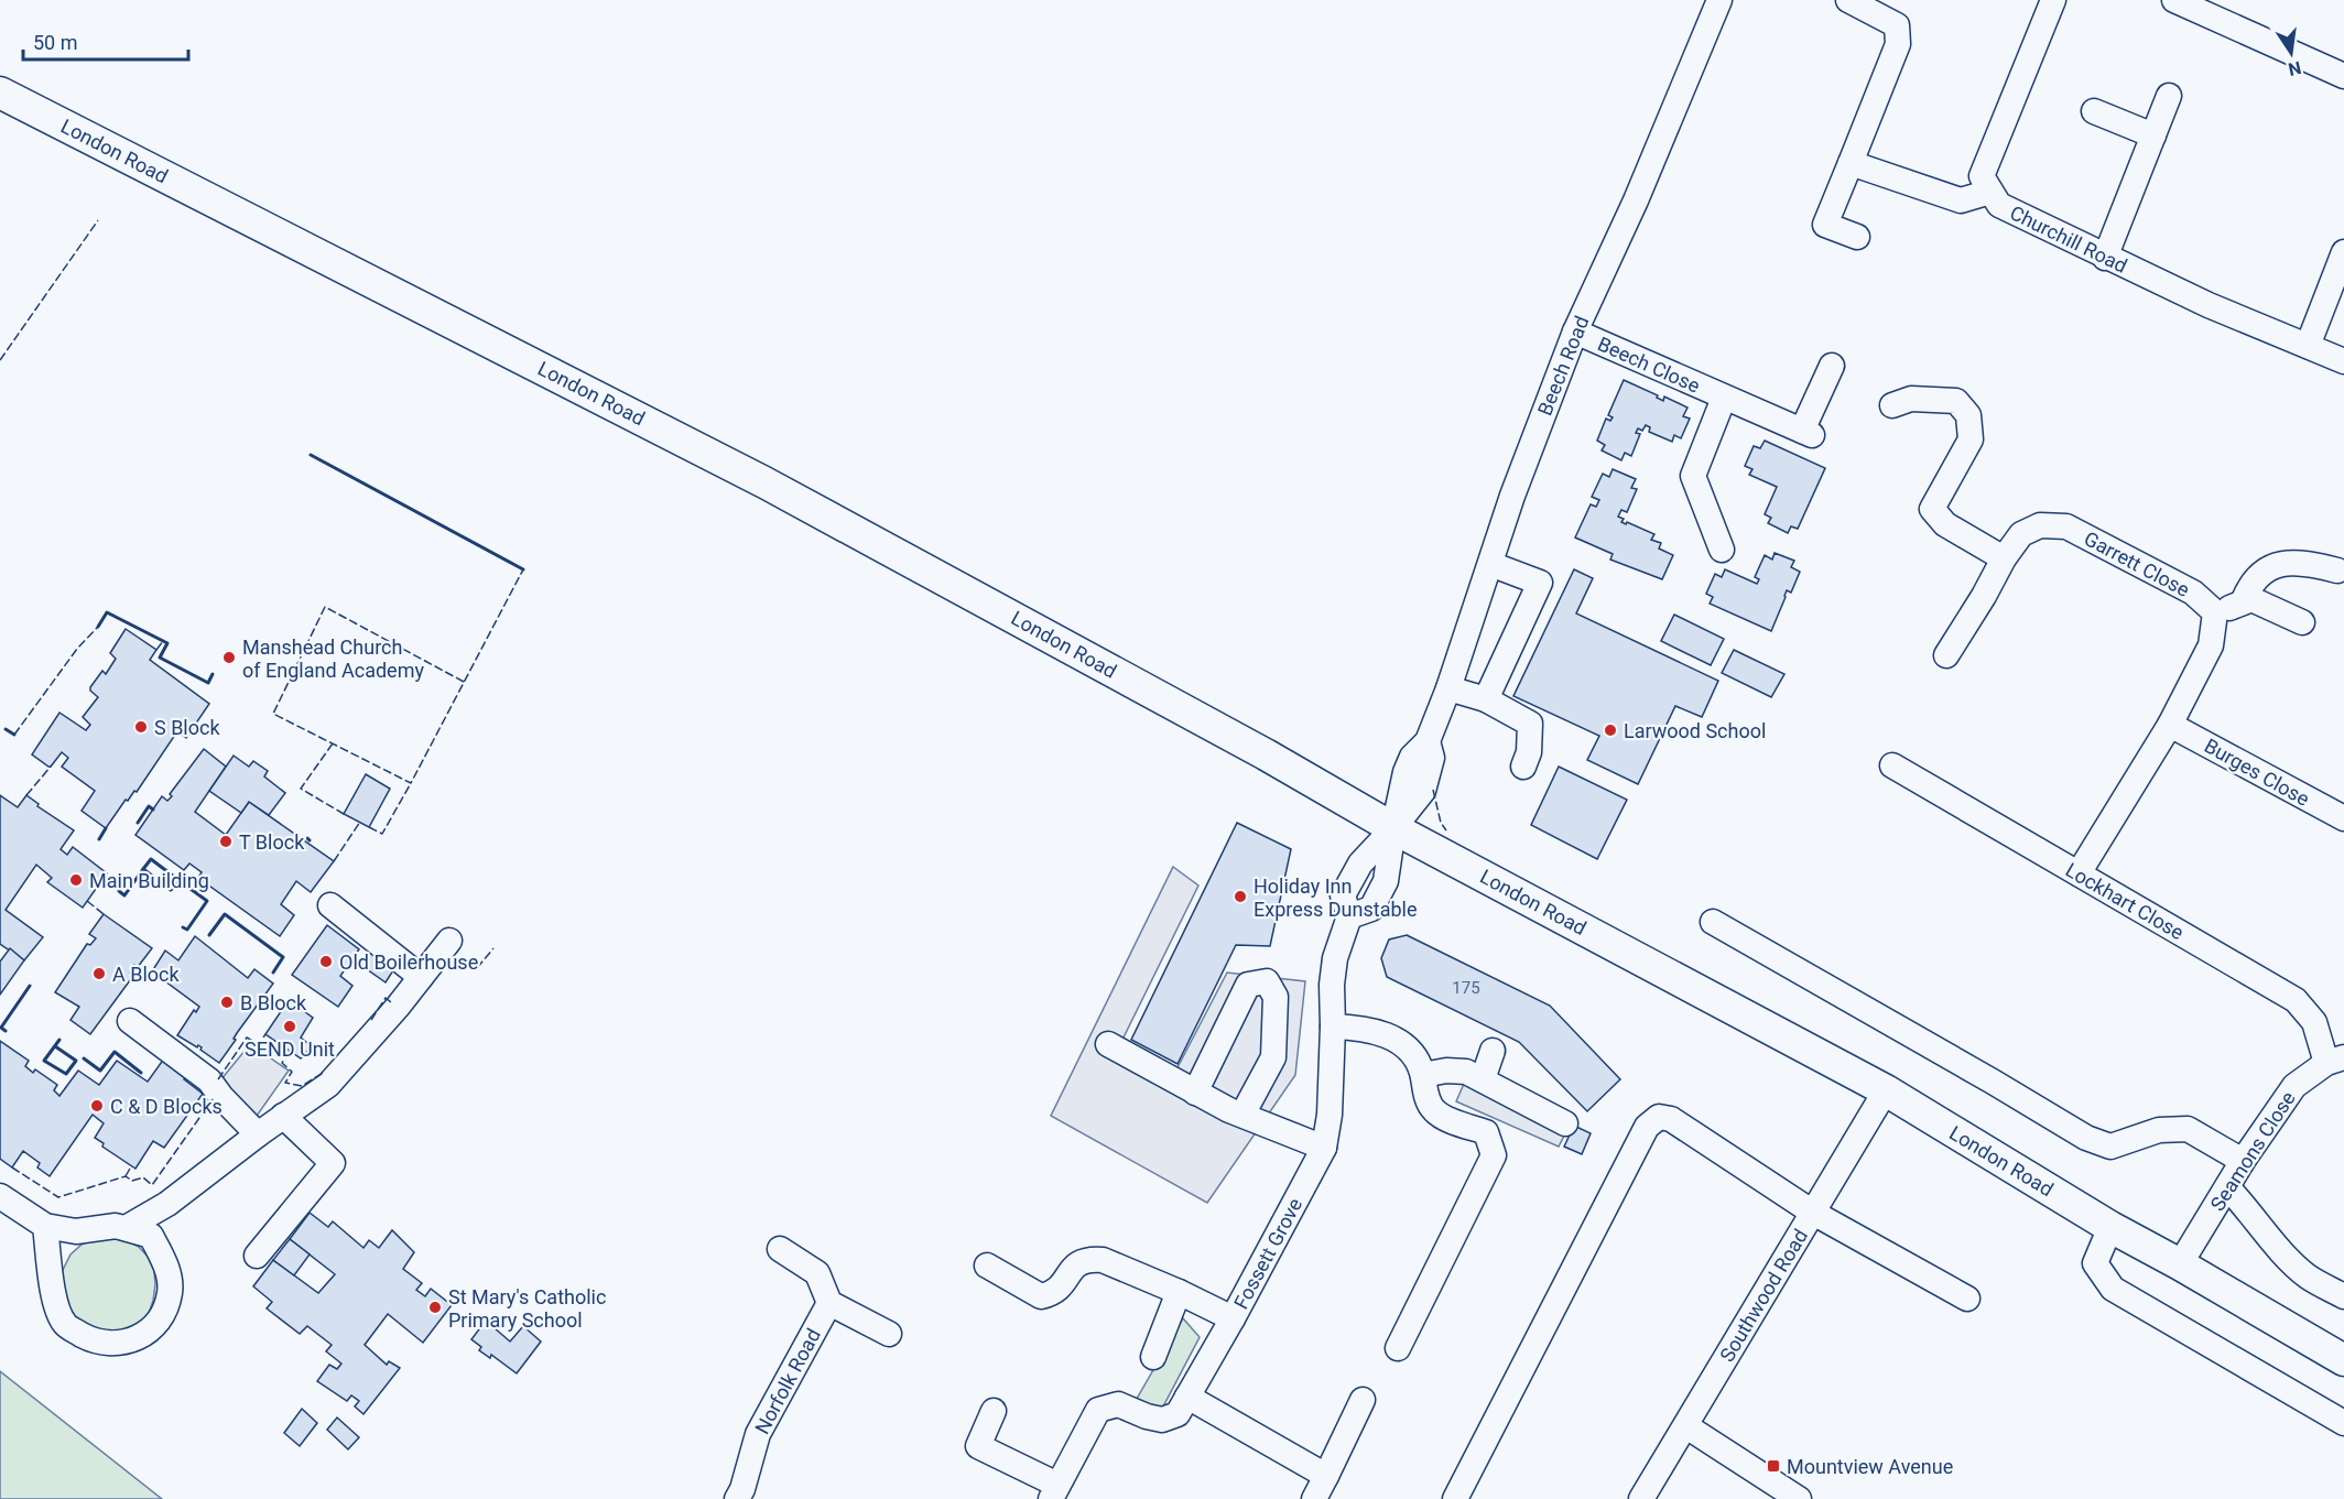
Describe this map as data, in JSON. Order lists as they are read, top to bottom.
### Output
{
  "streets": {
    "main road": ["London Road"],
    "street": [
      "Churchill Road",
      "Beech Close",
      "Beech Road",
      "Garrett Close",
      "Burges Close",
      "Lockhart Close",
      "Seamons Close",
      "Fossett Grove",
      "Southwood Road",
      "Norfolk Road"
    ]
  },
  "crossings": [
    ["London Road", "Beech Road"],
    ["London Road", "Seamons Close"],
    ["London Road", "Fossett Grove"],
    ["London Road", "Southwood Road"],
    ["Beech Close", "Beech Road"],
    ["Beech Road", "Fossett Grove"],
    ["Lockhart Close", "Seamons Close"]
  ],
  "places": {
    "other": [
      "Manshead Church of England Academy",
      "S Block",
      "Larwood School",
      "T Block",
      "Main Building",
      "Holiday Inn Express Dunstable",
      "Old Boilerhouse",
      "A Block",
      "B Block",
      "SEND Unit",
      "C & D Blocks",
      "St Mary's Catholic Primary School"
    ],
    "transit": ["Mountview Avenue"]
  },
  "house_numbers": ["175"],
  "scale_bar": "50 m",
  "north": "bottom"
}
